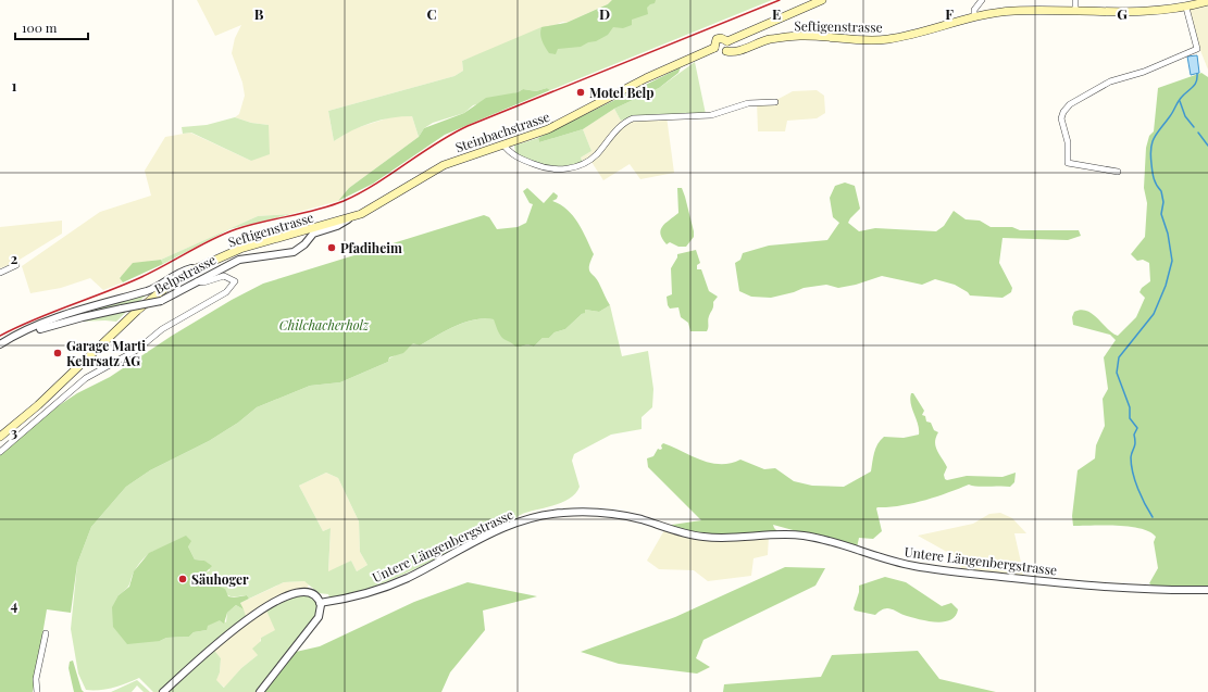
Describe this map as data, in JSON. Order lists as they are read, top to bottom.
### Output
{
  "streets": {
    "main road": ["Seftigenstrasse", "Steinbachstrasse"],
    "street": ["Belpstrasse", "Untere Längenbergstrasse"]
  },
  "crossings": [
    ["Seftigenstrasse", "Steinbachstrasse"],
    ["Seftigenstrasse", "Belpstrasse"],
    ["Steinbachstrasse", "Belpstrasse"]
  ],
  "parks": ["Chilchacherholz"],
  "places": [
    "Motel Belp",
    "Pfadiheim",
    "Garage Marti Kehrsatz AG",
    "Säuhoger"
  ],
  "scale_bar": "100 m",
  "grid": {
    "columns": [
      "B",
      "C",
      "D",
      "E",
      "F",
      "G"
    ],
    "rows": [
      "1",
      "2",
      "3",
      "4"
    ]
  }
}
